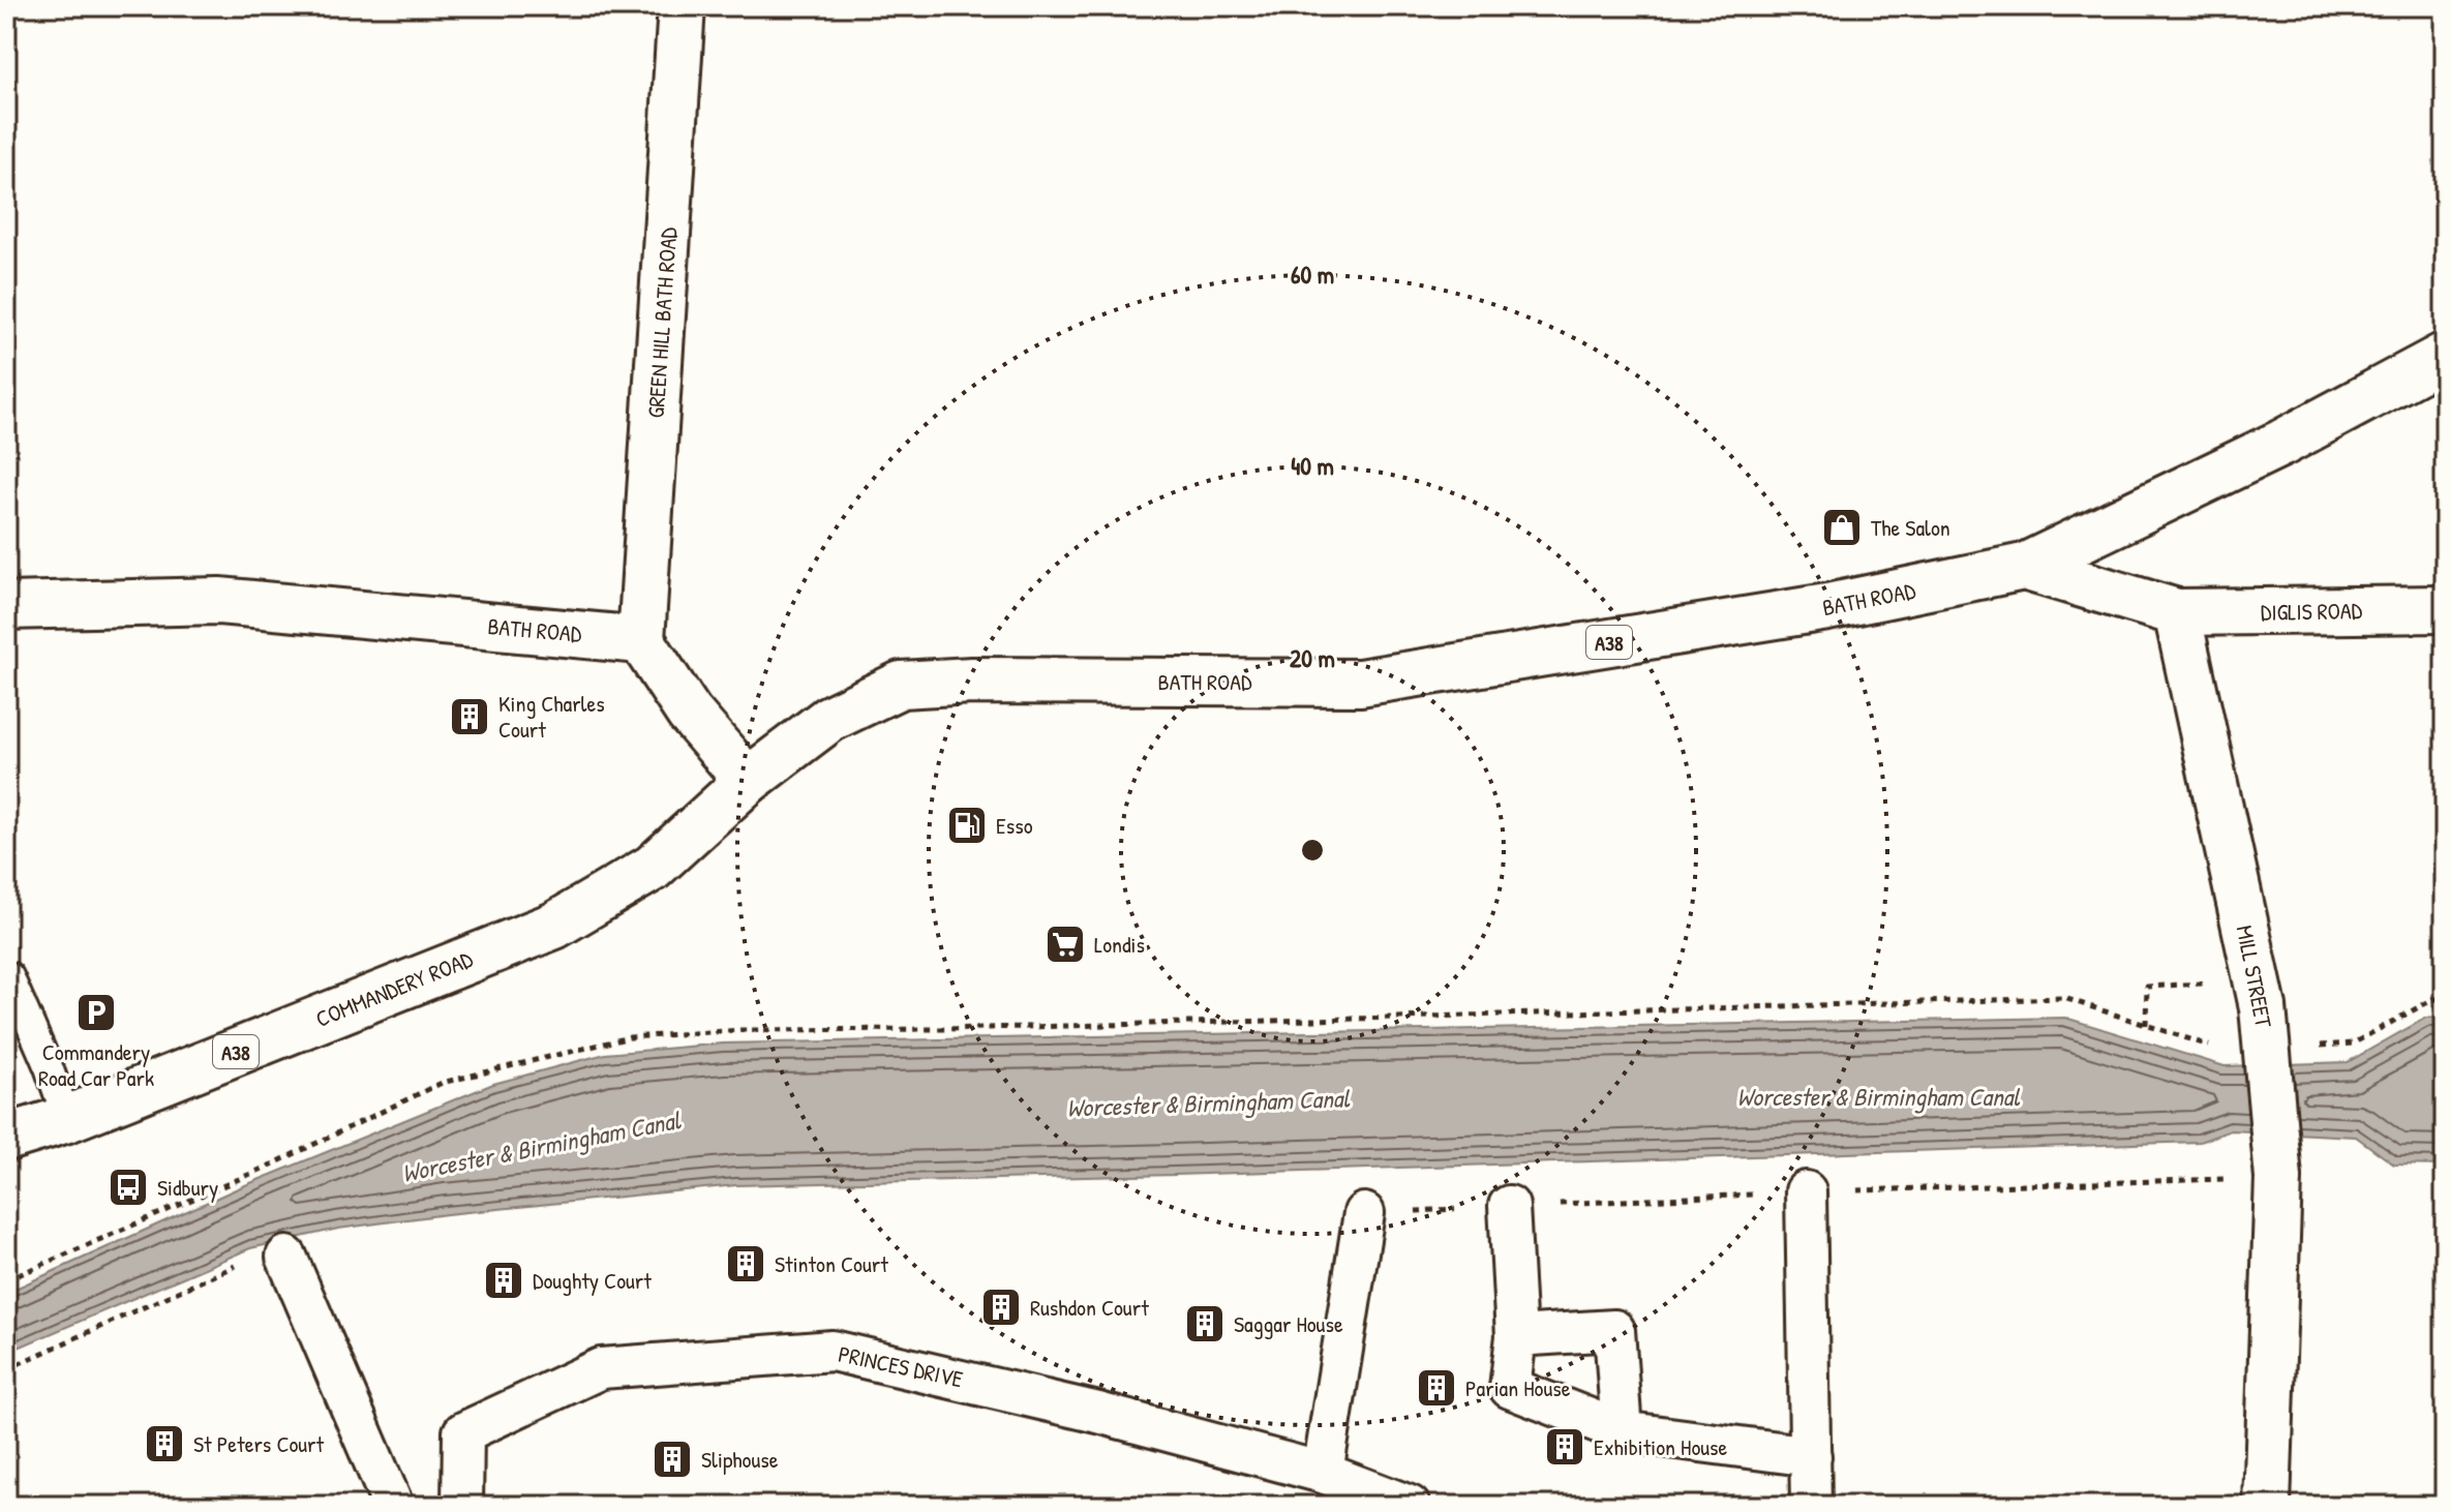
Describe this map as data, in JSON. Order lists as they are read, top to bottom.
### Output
{
  "streets": {
    "street": [
      "GREEN HILL BATH ROAD",
      "BATH ROAD",
      "DIGLIS ROAD",
      "A38",
      "MILL STREET",
      "COMMANDERY ROAD",
      "PRINCES DRIVE"
    ]
  },
  "crossings": [
    ["GREEN HILL BATH ROAD", "BATH ROAD"],
    ["BATH ROAD", "COMMANDERY ROAD"],
    ["DIGLIS ROAD", "MILL STREET"]
  ],
  "water": ["Worcester & Birmingham Canal"],
  "places": {
    "shop": ["The Salon"],
    "building": [
      "King Charles Court",
      "Stinton Court",
      "Doughty Court",
      "Rushdon Court",
      "Saggar House",
      "Parian House",
      "St Peters Court",
      "Exhibition House",
      "Sliphouse"
    ],
    "fuel station": ["Esso"],
    "supermarket": ["Londis"],
    "parking": ["Commandery Road Car Park"],
    "bus stop": ["Sidbury"]
  },
  "rings": ["60 m", "40 m", "20 m"]
}
